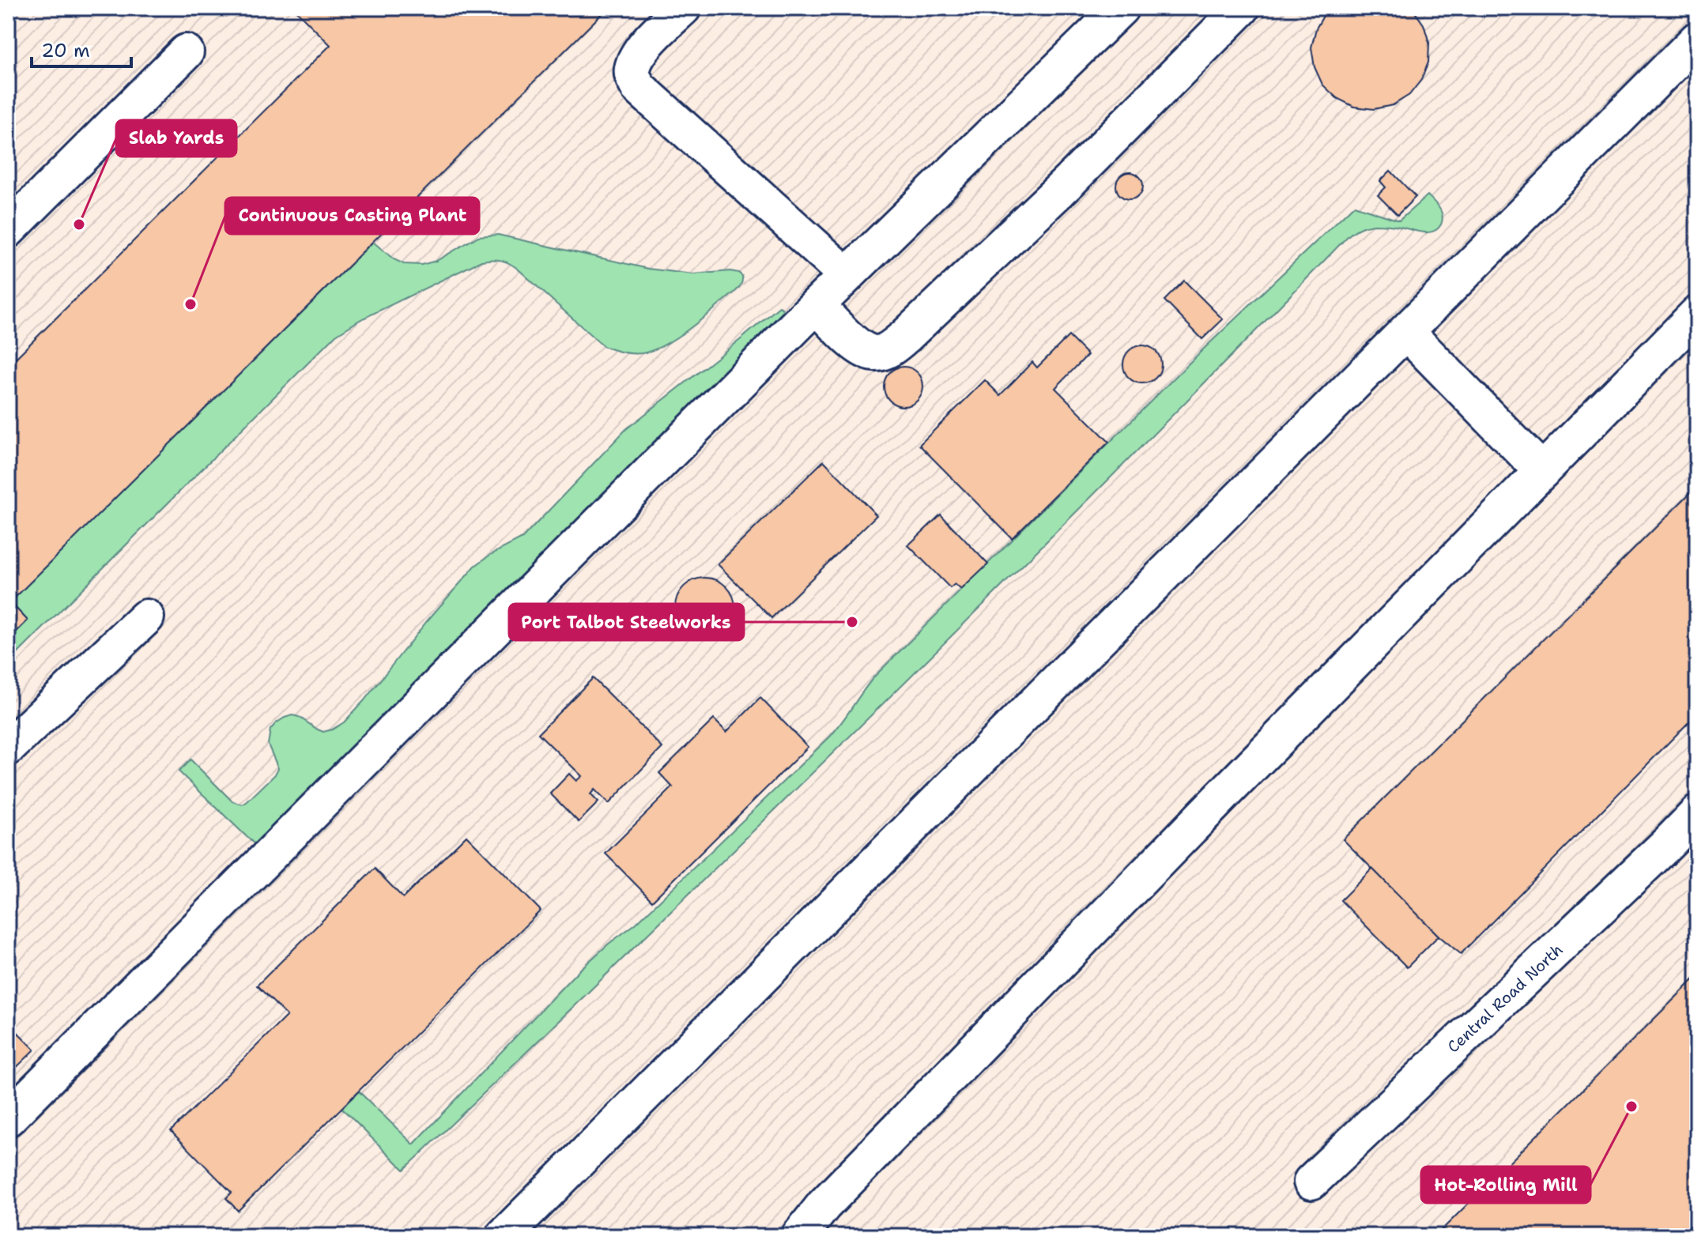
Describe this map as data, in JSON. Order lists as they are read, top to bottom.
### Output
{
  "streets": {
    "lane": ["Central Road North"]
  },
  "places": [
    "Slab Yards",
    "Continuous Casting Plant",
    "Port Talbot Steelworks",
    "Hot-Rolling Mill"
  ],
  "scale_bar": "20 m"
}
